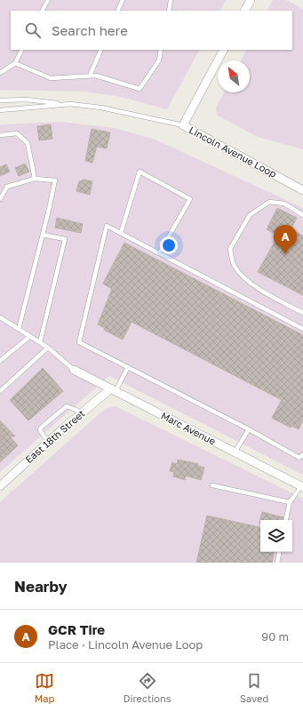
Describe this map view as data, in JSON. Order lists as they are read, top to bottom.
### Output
{
  "streets": {
    "street": ["Lincoln Avenue Loop", "Marc Avenue", "East 18th Street"]
  },
  "crossings": [
    ["Marc Avenue", "East 18th Street"]
  ],
  "north": "top left",
  "page": {
    "search": "Search here",
    "pins": "A",
    "heading": "Nearby",
    "list": [
      {
        "mark": "A",
        "name": "GCR Tire",
        "note": "Place · Lincoln Avenue Loop",
        "value": "90 m"
      }
    ],
    "nav": ["Map", "Directions", "Saved"]
  }
}
